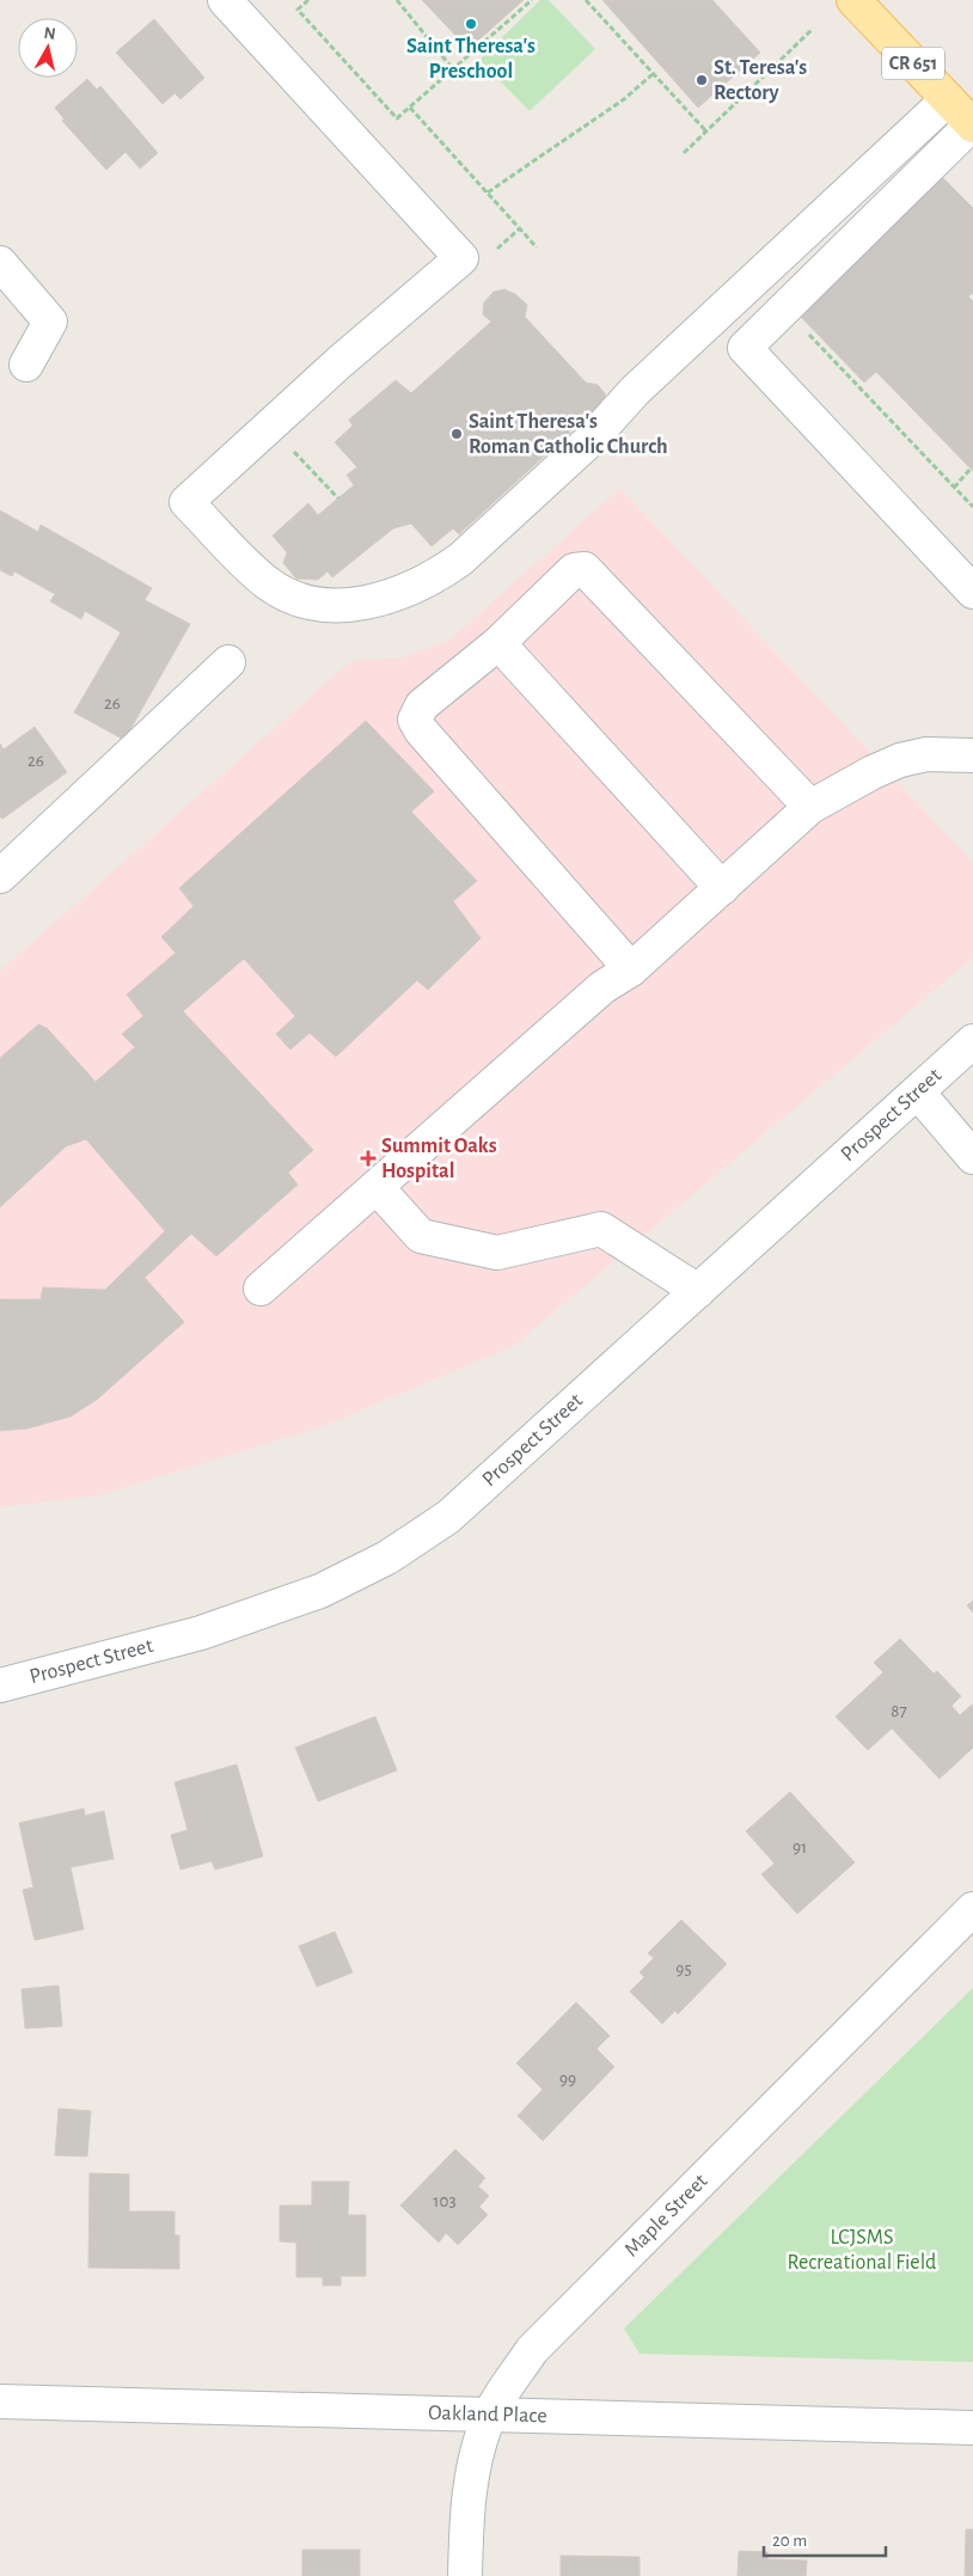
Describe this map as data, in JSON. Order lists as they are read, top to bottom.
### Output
{
  "streets": {
    "main road": ["CR 651"],
    "street": ["Prospect Street", "Maple Street", "Oakland Place"]
  },
  "crossings": [
    ["Maple Street", "Oakland Place"]
  ],
  "parks": ["LCJSMS Recreational Field"],
  "places": {
    "other": ["Saint Theresa's Preschool", "St. Teresa's Rectory", "Saint Theresa's Roman Catholic Church"],
    "health": ["Summit Oaks Hospital"]
  },
  "house_numbers": [
    "26",
    "26",
    "87",
    "91",
    "95",
    "99",
    "103"
  ],
  "scale_bar": "20 m",
  "north": "top"
}
